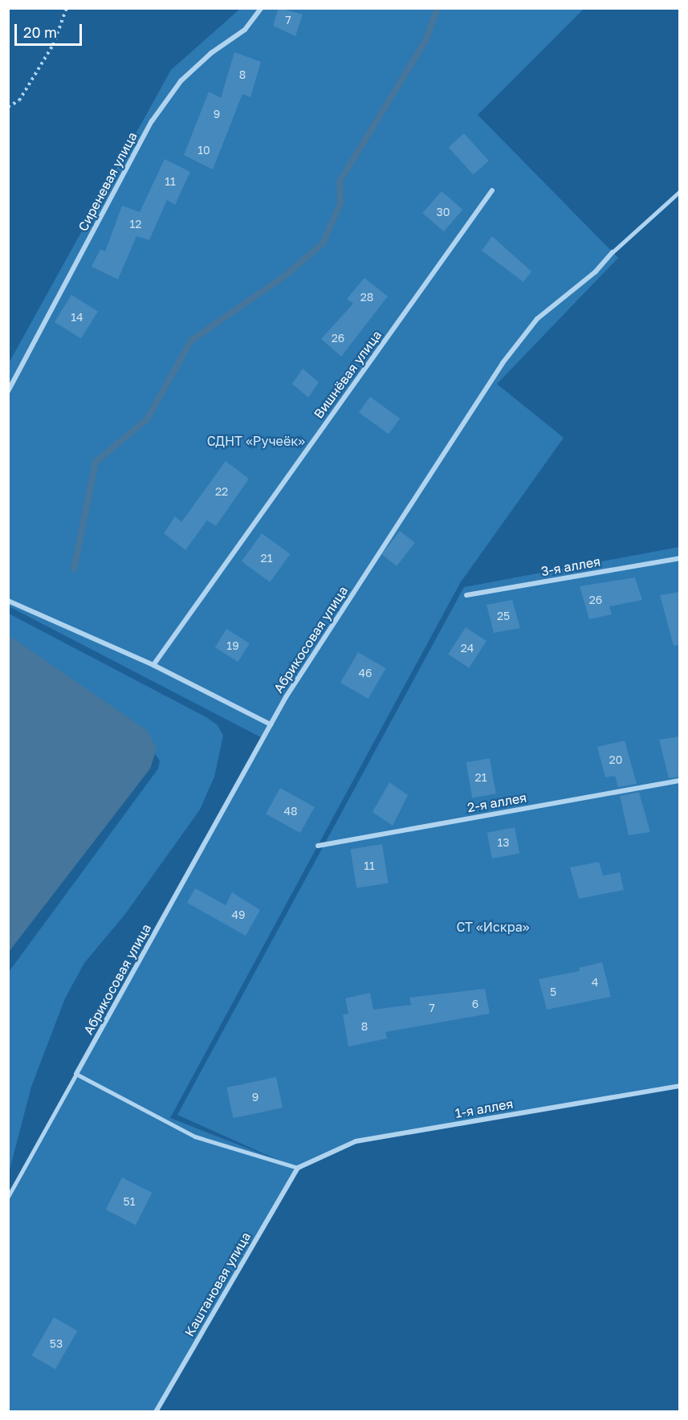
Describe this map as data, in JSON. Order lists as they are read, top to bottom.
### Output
{
  "streets": {
    "street": [
      "Сиреневая улица",
      "Вишнёвая улица",
      "3-я аллея",
      "Абрикосовая улица",
      "2-я аллея",
      "1-я аллея",
      "Каштановая улица"
    ]
  },
  "crossings": [
    ["1-я аллея", "Каштановая улица"]
  ],
  "parks": ["СДНТ «Ручеёк»", "СТ «Искра»"],
  "house_numbers": [
    "7",
    "8",
    "9",
    "10",
    "11",
    "30",
    "12",
    "28",
    "14",
    "26",
    "22",
    "21",
    "26",
    "25",
    "19",
    "24",
    "46",
    "20",
    "21",
    "48",
    "13",
    "11",
    "49",
    "4",
    "5",
    "6",
    "7",
    "8",
    "9",
    "51",
    "53"
  ],
  "scale_bar": "20 m"
}
